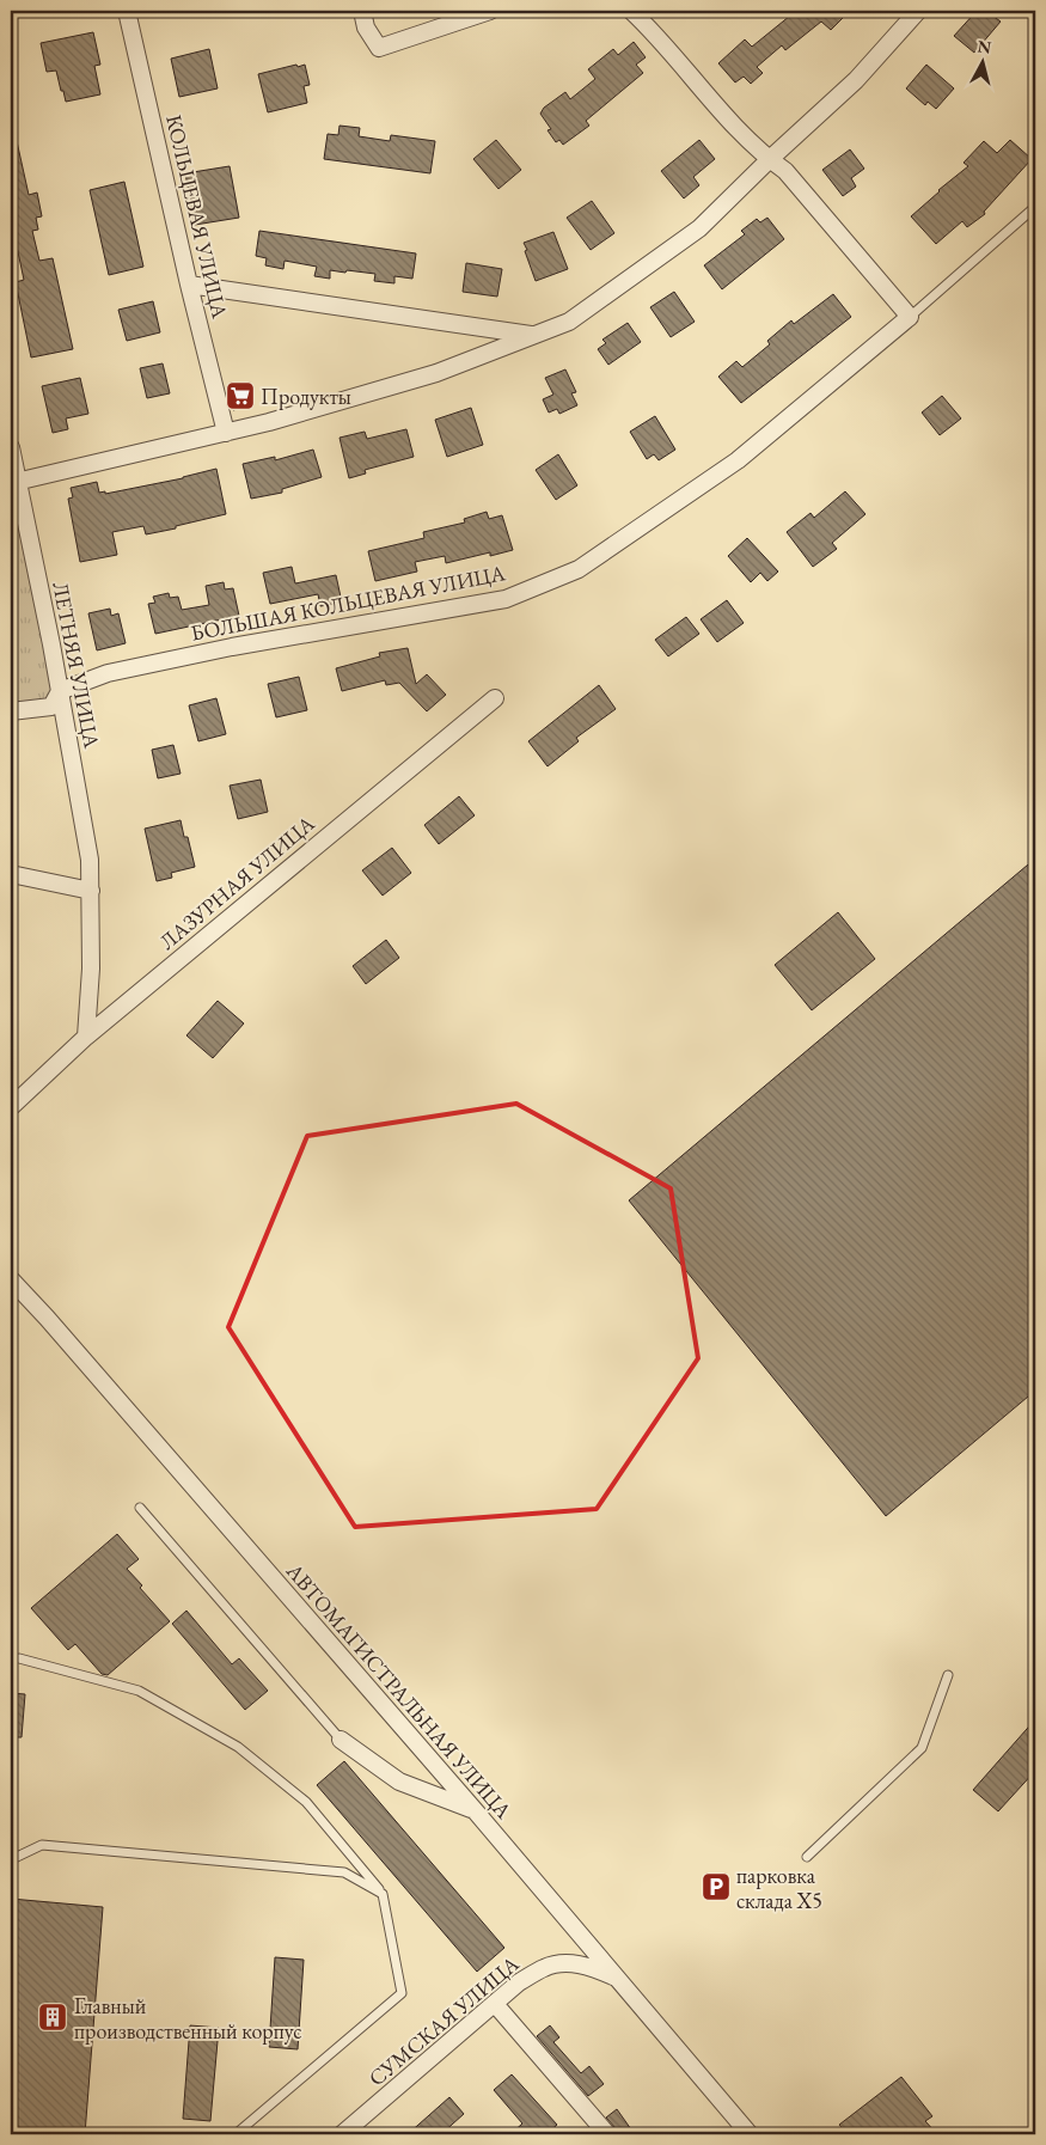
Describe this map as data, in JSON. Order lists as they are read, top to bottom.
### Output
{
  "streets": {
    "street": [
      "КОЛЬЦЕВАЯ УЛИЦА",
      "БОЛЬШАЯ КОЛЬЦЕВАЯ УЛИЦА",
      "ЛЕТНЯЯ УЛИЦА",
      "ЛАЗУРНАЯ УЛИЦА",
      "АВТОМАГИСТРАЛЬНАЯ УЛИЦА",
      "СУМСКАЯ УЛИЦА"
    ]
  },
  "crossings": [
    ["БОЛЬШАЯ КОЛЬЦЕВАЯ УЛИЦА", "ЛЕТНЯЯ УЛИЦА"],
    ["ЛЕТНЯЯ УЛИЦА", "ЛАЗУРНАЯ УЛИЦА"],
    ["АВТОМАГИСТРАЛЬНАЯ УЛИЦА", "СУМСКАЯ УЛИЦА"]
  ],
  "places": {
    "supermarket": ["Продукты"],
    "parking": ["парковка склада X5"],
    "building": ["Главный производственный корпус"]
  },
  "north": "top"
}
